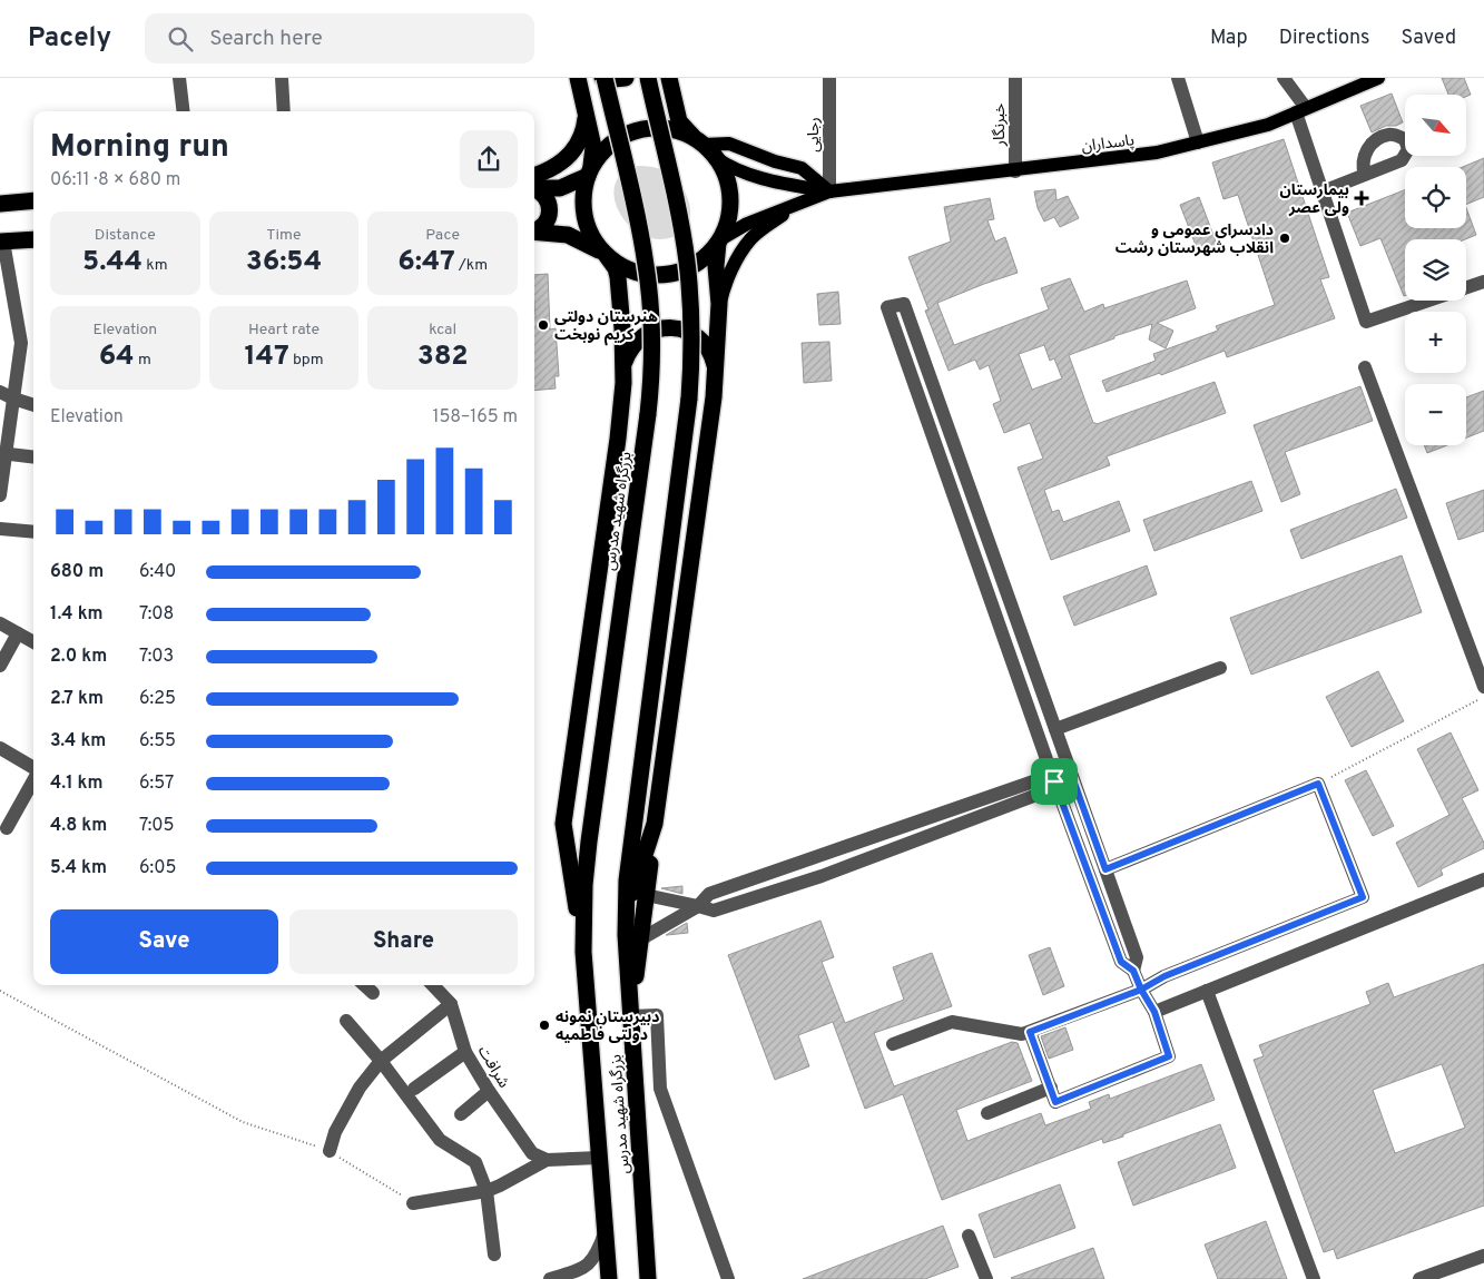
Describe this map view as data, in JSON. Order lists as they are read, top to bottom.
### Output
{
  "streets": {
    "highway": ["بزرگراه شهید مدرس"],
    "main road": ["پاسداران"],
    "street": ["خبرنگار", "رجایی", "شرافت"]
  },
  "crossings": [
    ["خبرنگار", "پاسداران"],
    ["رجایی", "پاسداران"]
  ],
  "places": {
    "health": ["بیمارستان ولی عصر"],
    "other": ["دادسرای عمومی و انقلاب شهرستان رشت", "هنرستان دولتی کریم نوبخت", "دبیرستان نمونه دولتی فاطمیه"]
  },
  "north": "bottom right",
  "page": {
    "header": "Pacely",
    "search": "Search here",
    "nav": ["Map", "Directions", "Saved"],
    "map_buttons": ["+", "−"],
    "heading": ["Morning run", "06:11 · 8 × 680 m"],
    "stats": [
      ["Distance", "5.44 km"],
      ["Time", "36:54"],
      ["Pace", "6:47 /km"],
      ["Elevation", "64 m"],
      ["Heart rate", "147 bpm"],
      ["kcal", "382"]
    ],
    "chart": ["Elevation", "158–165 m"],
    "list": [
      {
        "name": "680 m",
        "note": "6:40"
      },
      {
        "name": "1.4 km",
        "note": "7:08"
      },
      {
        "name": "2.0 km",
        "note": "7:03"
      },
      {
        "name": "2.7 km",
        "note": "6:25"
      },
      {
        "name": "3.4 km",
        "note": "6:55"
      },
      {
        "name": "4.1 km",
        "note": "6:57"
      },
      {
        "name": "4.8 km",
        "note": "7:05"
      },
      {
        "name": "5.4 km",
        "note": "6:05"
      }
    ],
    "buttons": ["Save", "Share"]
  }
}
